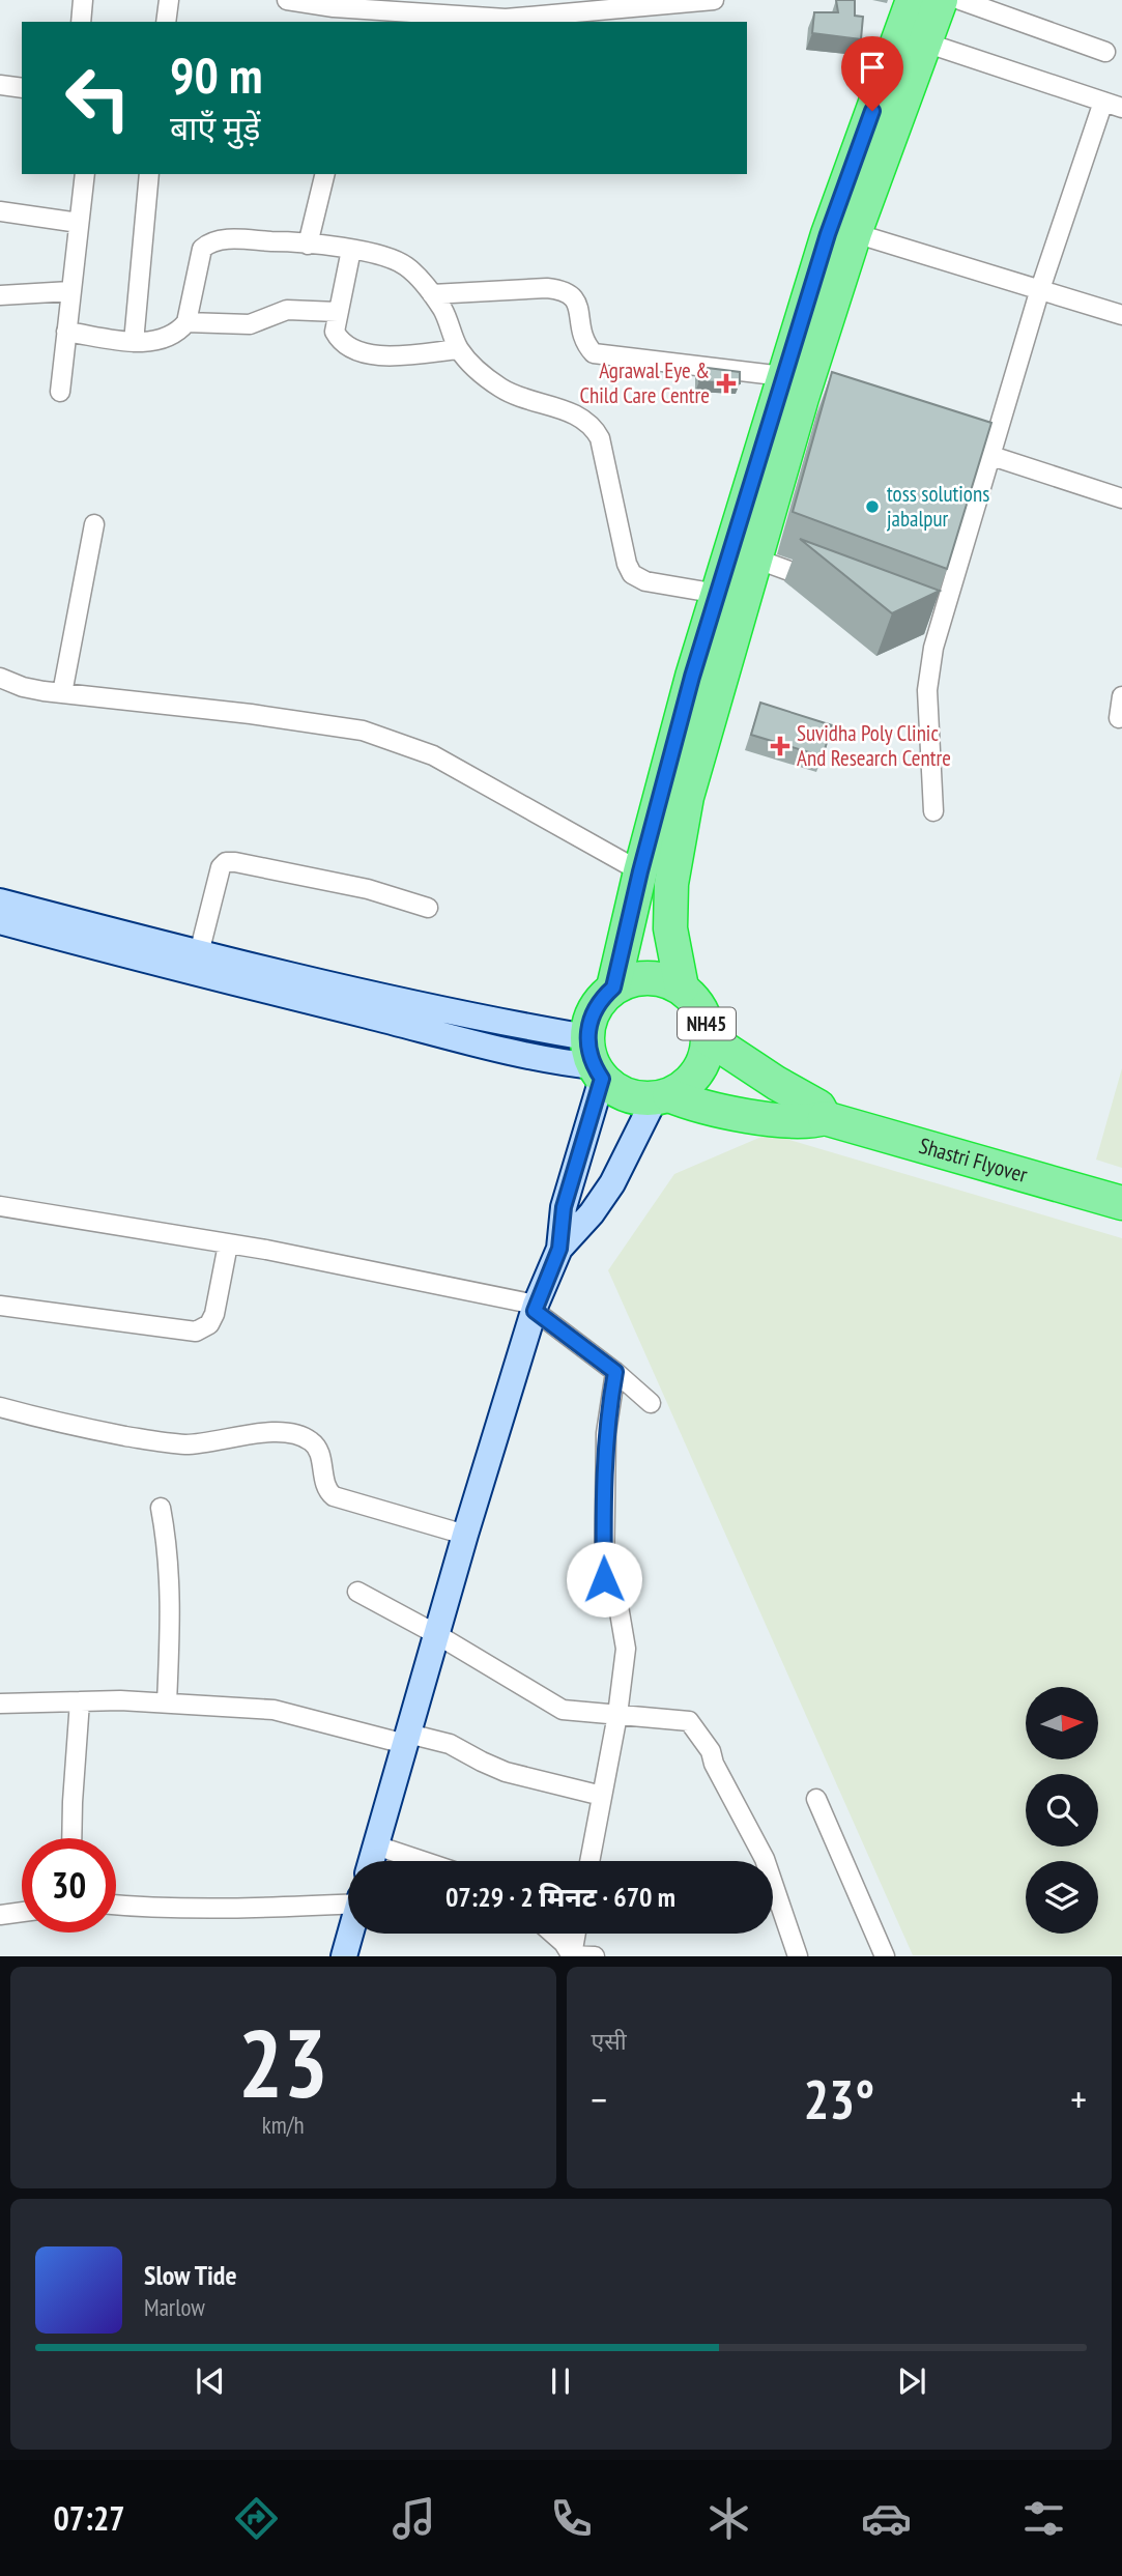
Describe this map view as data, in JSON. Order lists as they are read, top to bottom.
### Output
{
  "streets": {
    "highway": ["NH45", "Shastri Flyover"]
  },
  "crossings": [
    ["NH45", "Shastri Flyover"]
  ],
  "places": {
    "health": ["Agrawal Eye & Child Care Centre", "Suvidha Poly Clinic And Research Centre"],
    "other": ["toss solutions jabalpur"]
  },
  "north": "right",
  "page": {
    "turn": ["90 m", "बाएँ मुड़ें"],
    "limit": "30",
    "trip": "07:29 · 2 मिनट · 670 m",
    "tile": [
      ["23", "km/h"],
      "एसी"
    ],
    "heat": ["−", "23°", "+"],
    "song": ["Slow Tide", "Marlow"],
    "tabs": "07:27"
  }
}
